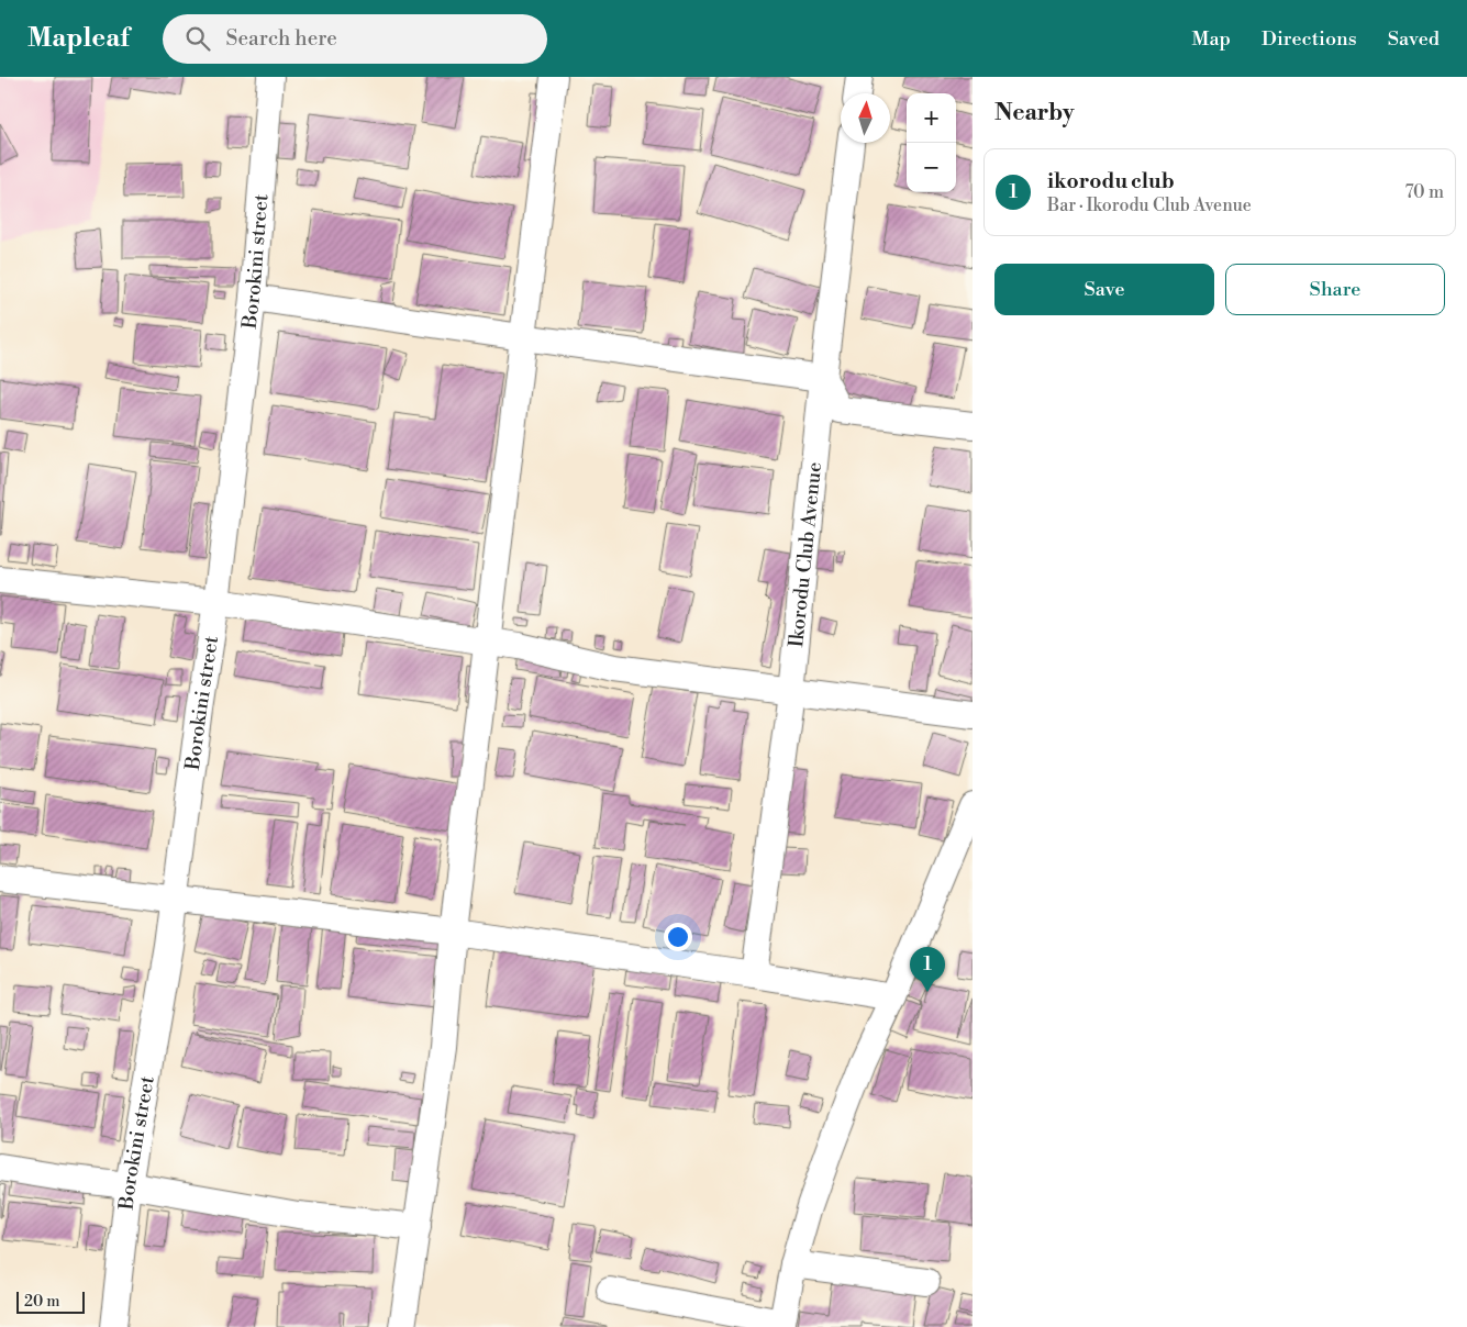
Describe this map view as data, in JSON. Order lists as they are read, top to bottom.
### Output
{
  "streets": {
    "street": ["Borokini street", "Ikorodu Club Avenue"]
  },
  "scale_bar": "20 m",
  "north": "top",
  "page": {
    "header": "Mapleaf",
    "search": "Search here",
    "nav": ["Map", "Directions", "Saved"],
    "heading": "Nearby",
    "map_buttons": ["+", "−"],
    "list": [
      {
        "mark": "1",
        "name": "ikorodu club",
        "note": "Bar · Ikorodu Club Avenue",
        "value": "70 m"
      }
    ],
    "buttons": ["Save", "Share"],
    "pins": "1",
    "scale": "20 m"
  }
}
